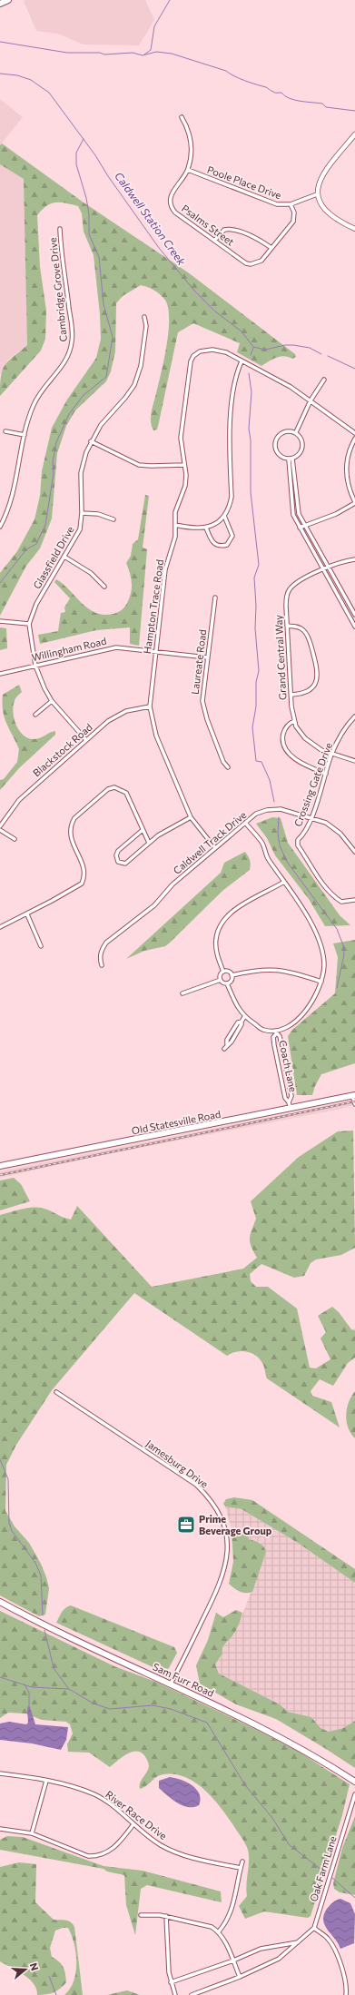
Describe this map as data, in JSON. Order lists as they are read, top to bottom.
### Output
{
  "streets": {
    "main road": ["Old Statesville Road", "Sam Furr Road"],
    "street": [
      "Poole Place Drive",
      "Psalms Street",
      "Cambridge Grove Drive",
      "Glassfield Drive",
      "Hampton Trace Road",
      "Willingham Road",
      "Grand Central Way",
      "Laureate Road",
      "Blackstock Road",
      "Crossing Gate Drive",
      "Caldwell Track Drive",
      "Coach Lane",
      "Jamesburg Drive",
      "River Race Drive",
      "Oak Farm Lane"
    ]
  },
  "crossings": [
    ["Poole Place Drive", "Psalms Street"],
    ["Glassfield Drive", "Willingham Road"],
    ["Glassfield Drive", "Blackstock Road"],
    ["Hampton Trace Road", "Willingham Road"],
    ["Hampton Trace Road", "Blackstock Road"],
    ["Hampton Trace Road", "Caldwell Track Drive"],
    ["Willingham Road", "Laureate Road"],
    ["Grand Central Way", "Crossing Gate Drive"],
    ["Crossing Gate Drive", "Caldwell Track Drive"],
    ["Coach Lane", "Old Statesville Road"],
    ["Jamesburg Drive", "Sam Furr Road"]
  ],
  "water": ["Caldwell Station Creek"],
  "places": {
    "office": ["Prime Beverage Group"]
  },
  "north": "right"
}
